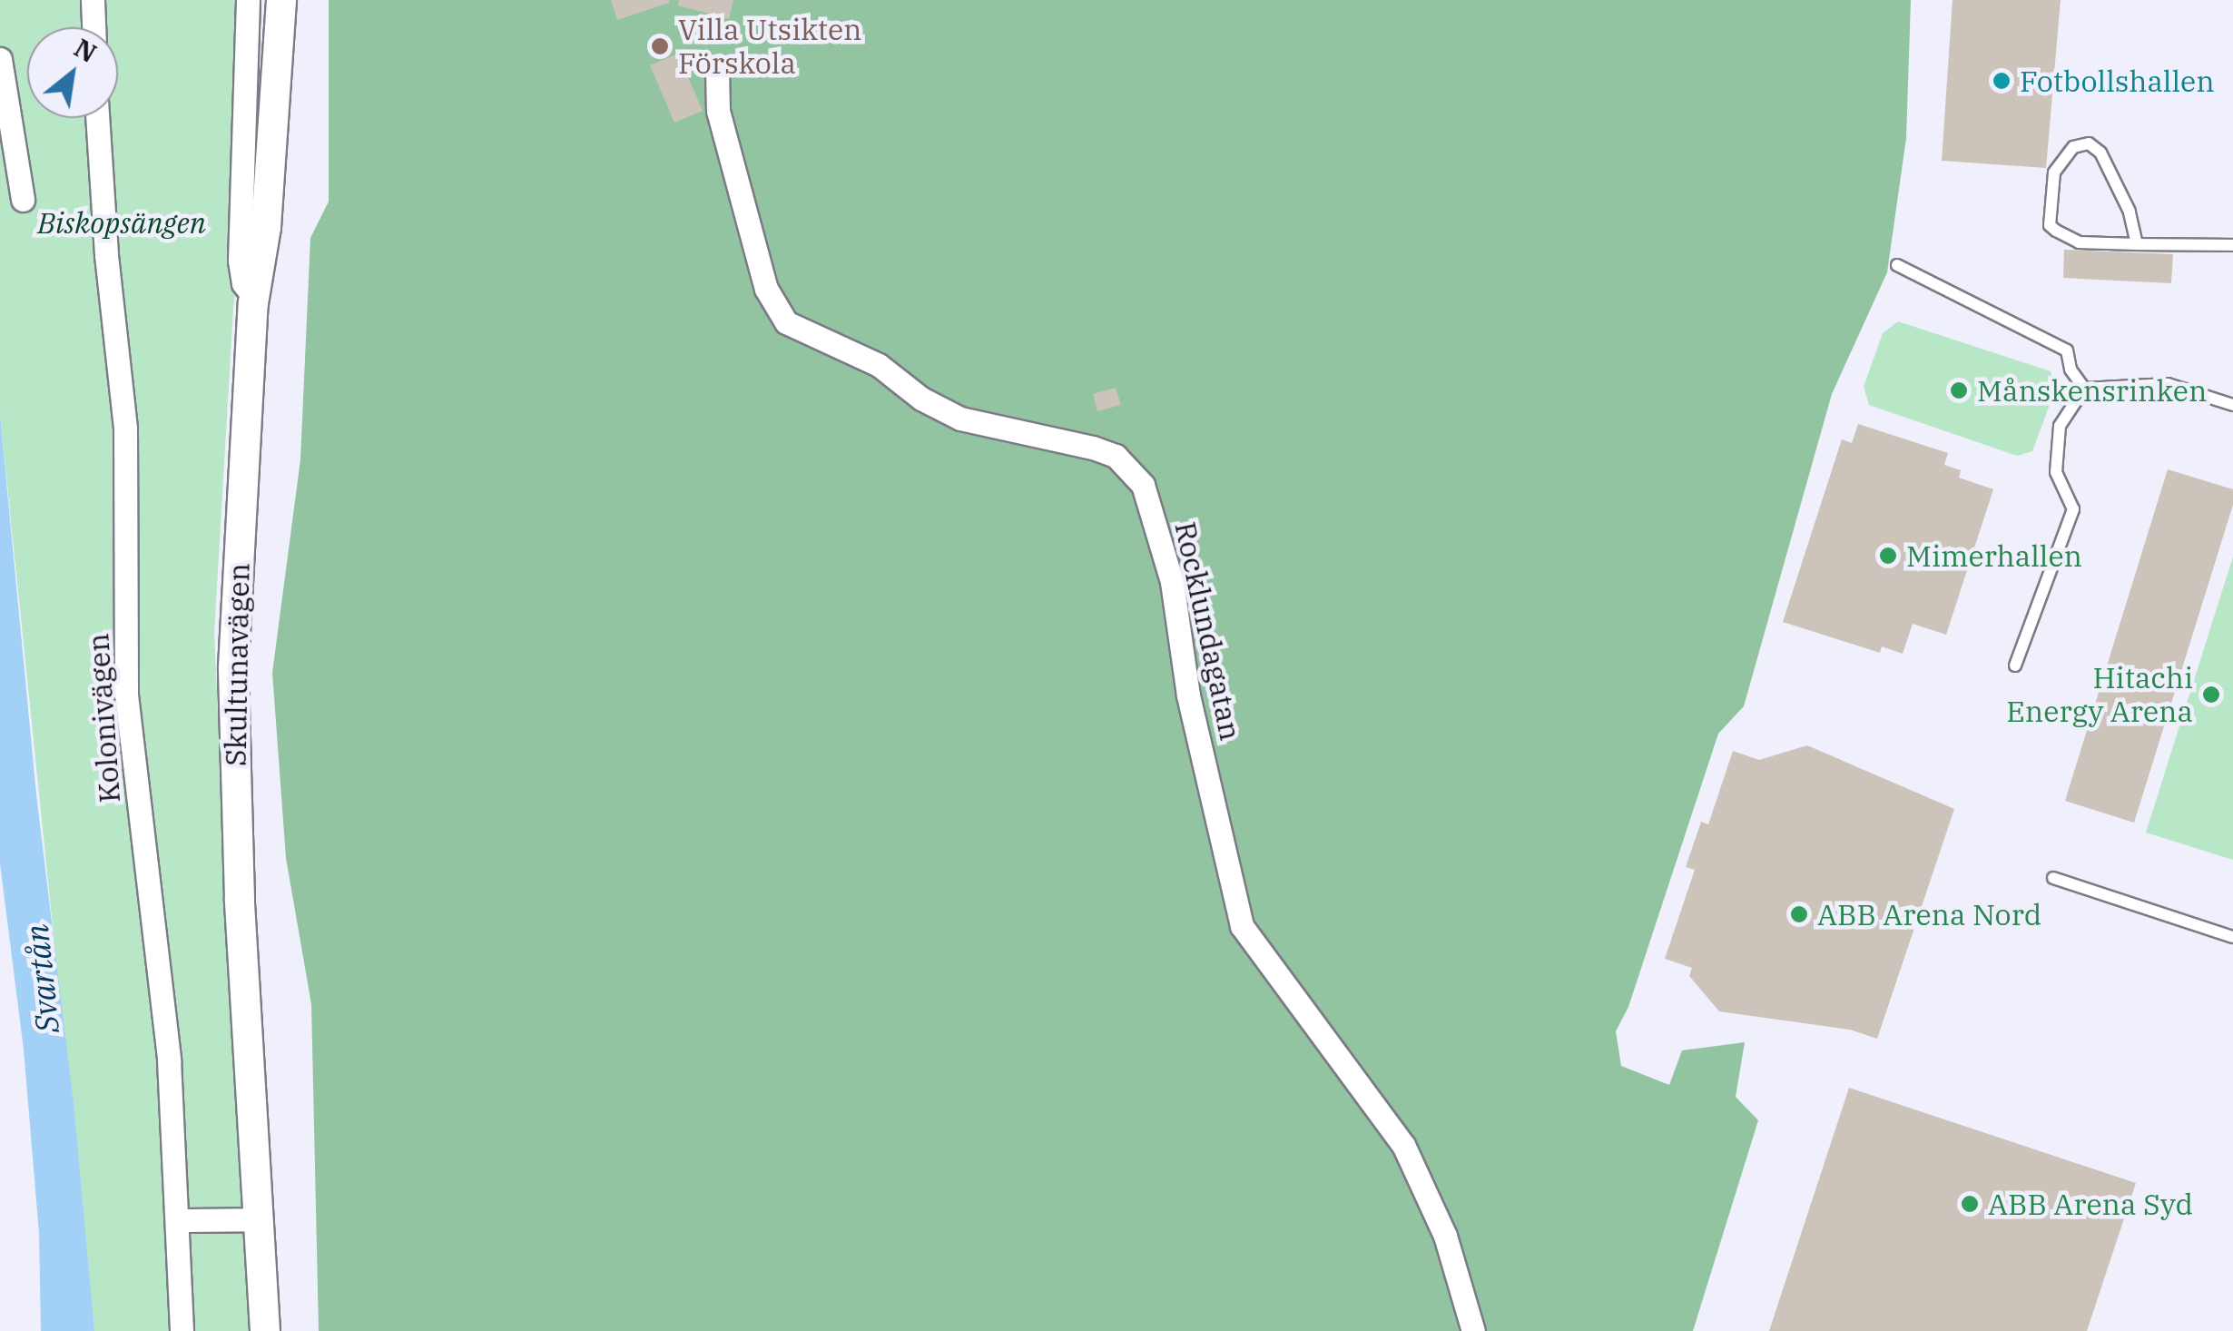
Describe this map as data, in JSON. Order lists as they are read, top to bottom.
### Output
{
  "streets": {
    "street": ["Rocklundagatan", "Skultunavägen", "Kolonivägen"]
  },
  "water": ["Svartån"],
  "parks": ["Biskopsängen"],
  "places": [
    "Villa Utsikten Förskola",
    "Fotbollshallen",
    "Månskensrinken",
    "Mimerhallen",
    "Hitachi Energy Arena",
    "ABB Arena Nord",
    "ABB Arena Syd"
  ],
  "north": "top right"
}
